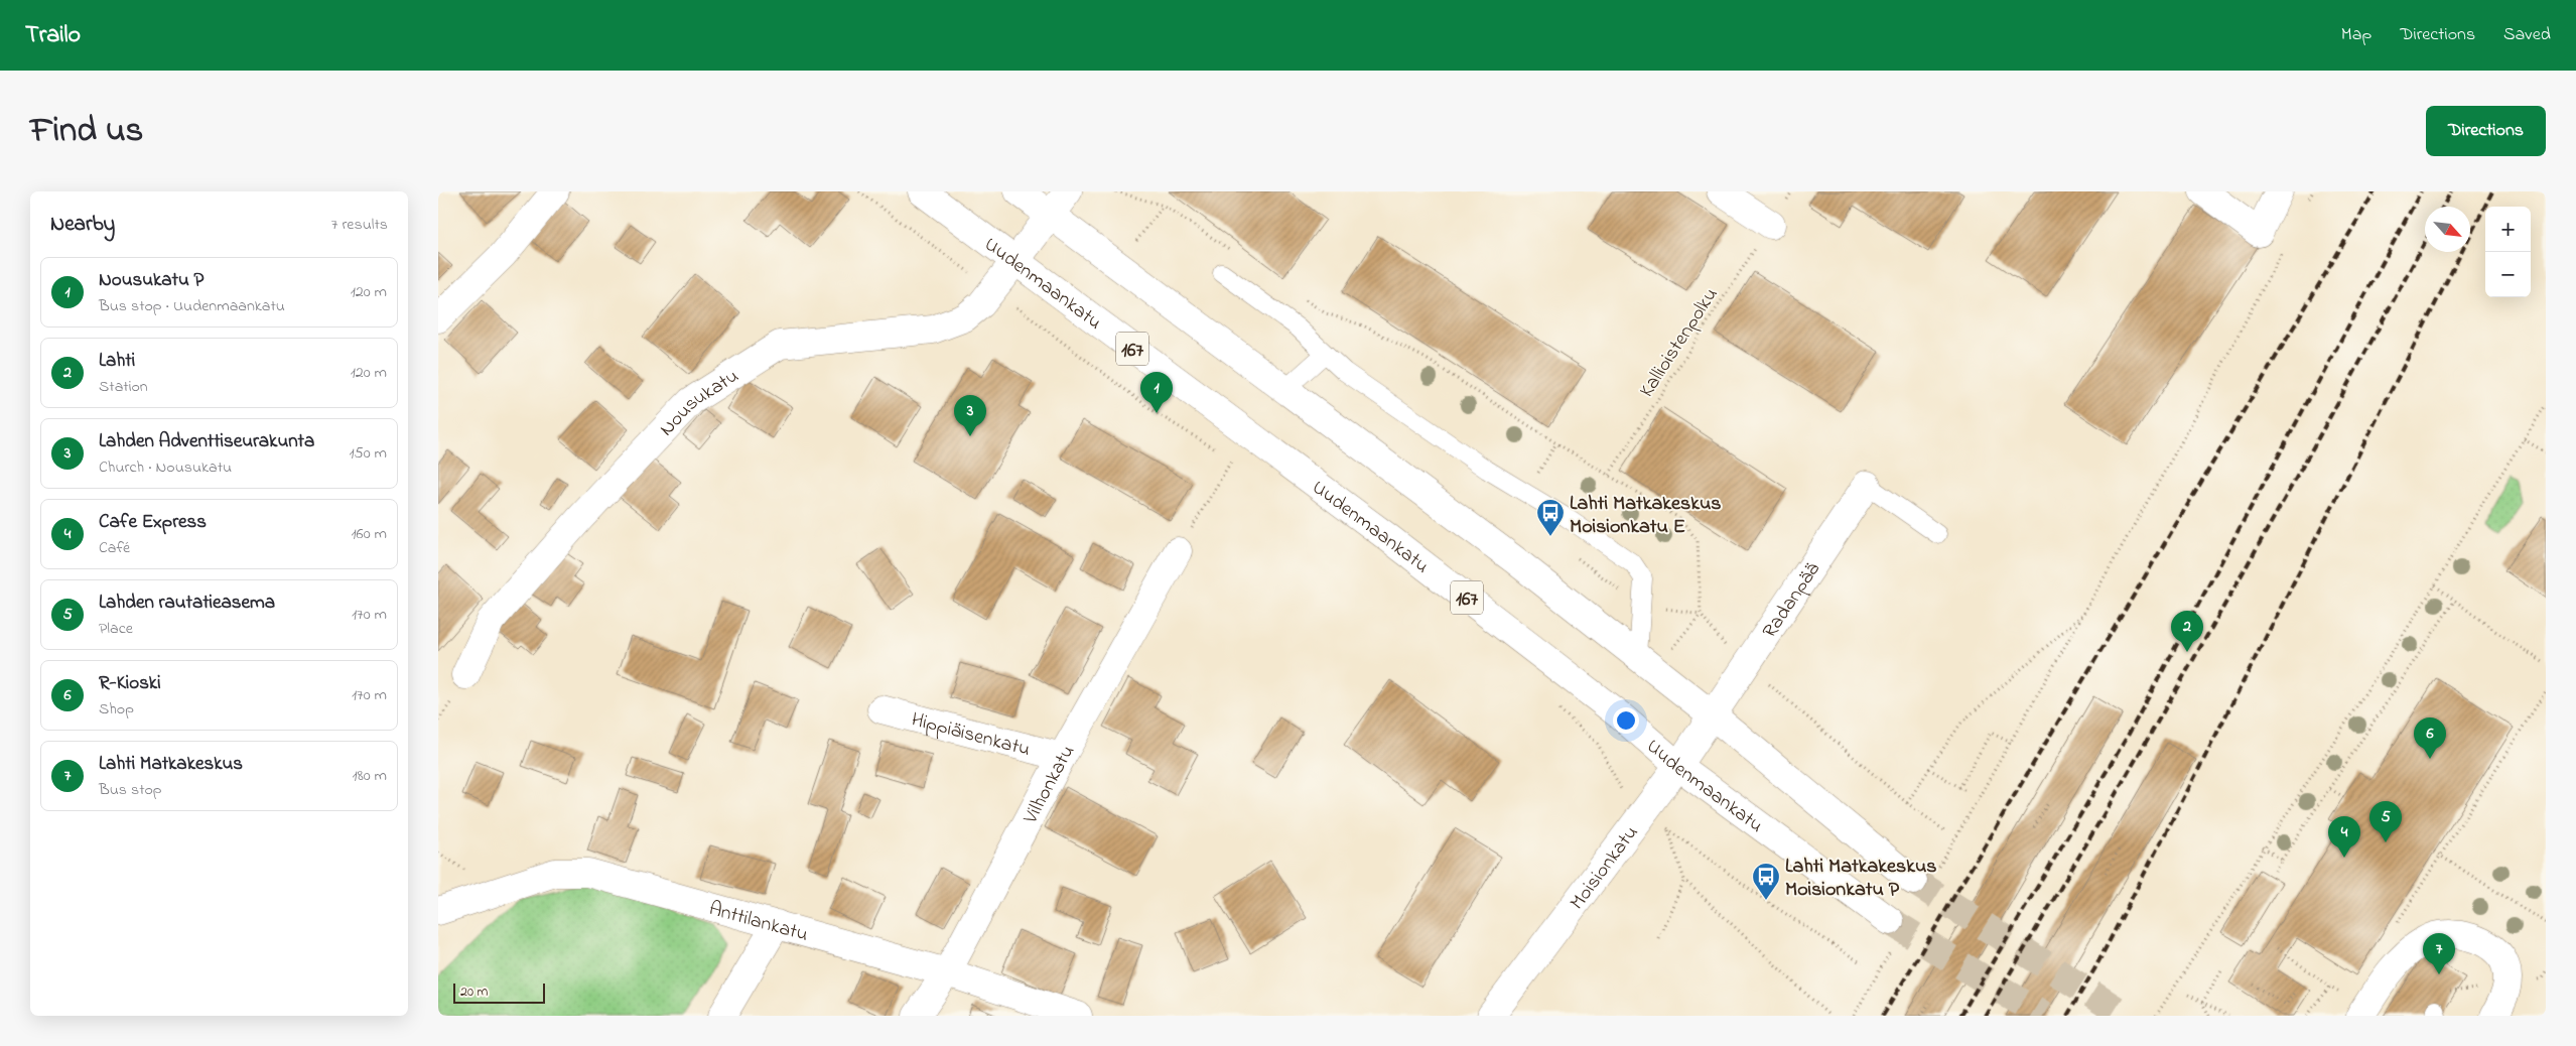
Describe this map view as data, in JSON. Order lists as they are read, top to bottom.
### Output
{
  "streets": {
    "street": [
      "Uudenmaankatu",
      "167",
      "Nousukatu",
      "Radanpää",
      "Hippiäisenkatu",
      "Vilhonkatu",
      "Moisionkatu",
      "Anttilankatu"
    ],
    "path": ["Kallioistenpolku"]
  },
  "crossings": [
    ["Uudenmaankatu", "Nousukatu"],
    ["Uudenmaankatu", "Moisionkatu"],
    ["Radanpää", "Moisionkatu"],
    ["Hippiäisenkatu", "Vilhonkatu"],
    ["Vilhonkatu", "Anttilankatu"]
  ],
  "places": {
    "bus stop": ["Lahti Matkakeskus Moisionkatu E", "Lahti Matkakeskus Moisionkatu P"]
  },
  "scale_bar": "20 m",
  "north": "bottom right",
  "page": {
    "header": "Trailo",
    "nav": ["Map", "Directions", "Saved"],
    "title": "Find us",
    "buttons": "Directions",
    "heading": ["Nearby", "7 results"],
    "map_buttons": ["+", "−"],
    "list": [
      {
        "mark": "1",
        "name": "Nousukatu P",
        "note": "Bus stop · Uudenmaankatu",
        "value": "120 m"
      },
      {
        "mark": "2",
        "name": "Lahti",
        "note": "Station",
        "value": "120 m"
      },
      {
        "mark": "3",
        "name": "Lahden Adventtiseurakunta",
        "note": "Church · Nousukatu",
        "value": "150 m"
      },
      {
        "mark": "4",
        "name": "Cafe Express",
        "note": "Café",
        "value": "160 m"
      },
      {
        "mark": "5",
        "name": "Lahden rautatieasema",
        "note": "Place",
        "value": "170 m"
      },
      {
        "mark": "6",
        "name": "R-Kioski",
        "note": "Shop",
        "value": "170 m"
      },
      {
        "mark": "7",
        "name": "Lahti Matkakeskus",
        "note": "Bus stop",
        "value": "180 m"
      }
    ],
    "pins": [
      "1",
      "3",
      "2",
      "6",
      "5",
      "4",
      "7"
    ],
    "scale": "20 m"
  }
}
